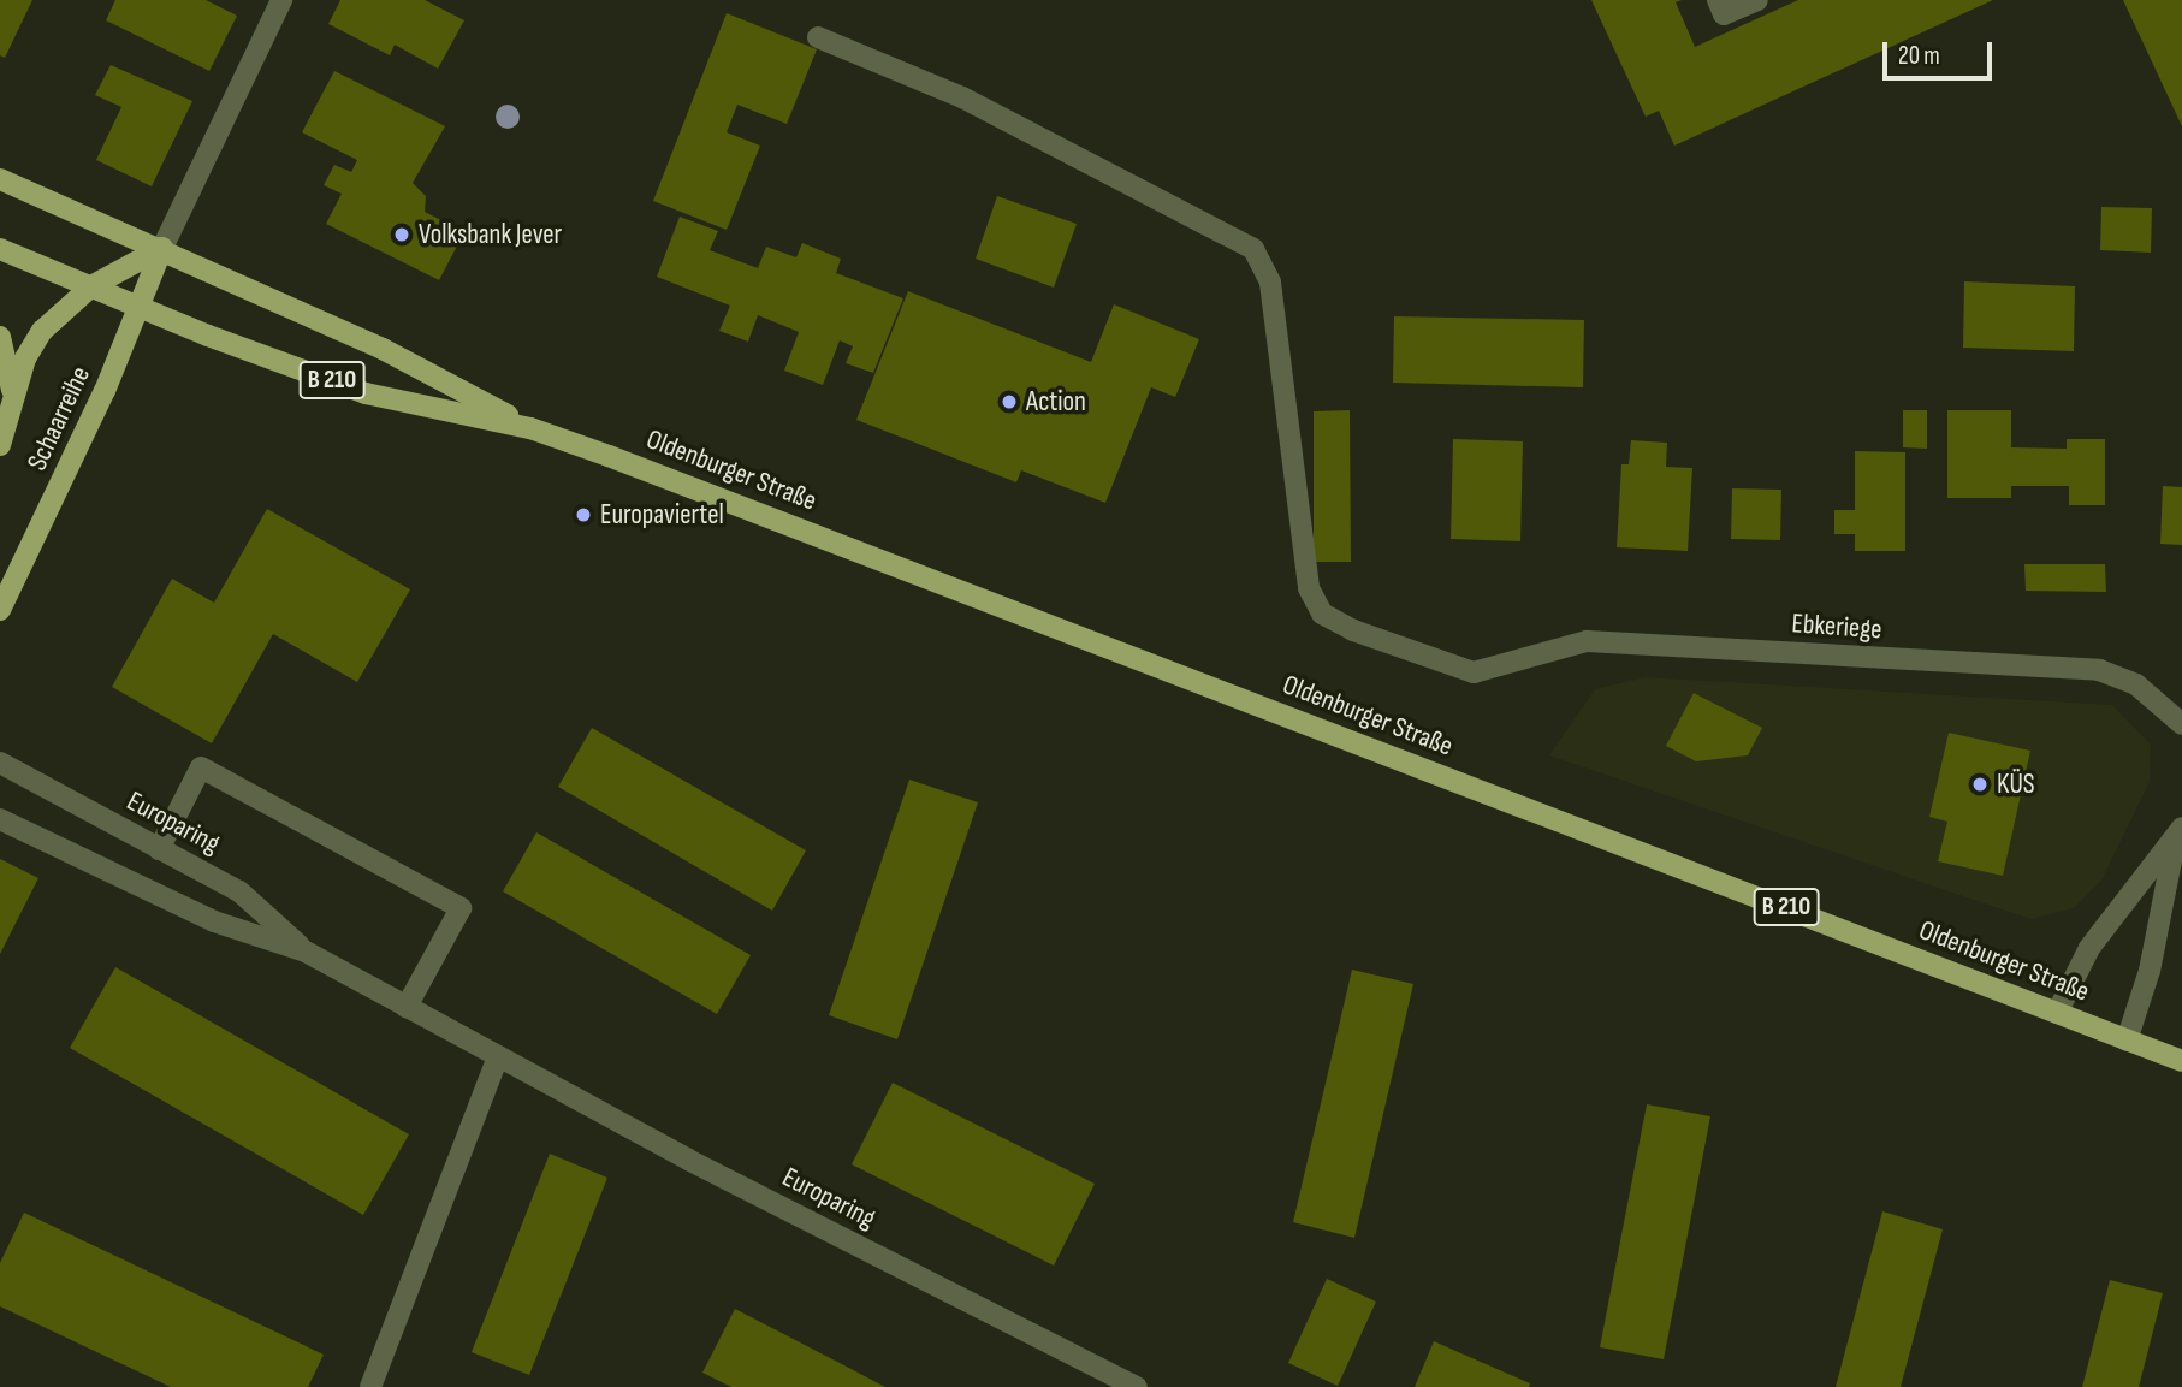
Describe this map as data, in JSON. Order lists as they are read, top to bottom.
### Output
{
  "streets": {
    "main road": ["B 210", "Schaarreihe", "Oldenburger Straße"],
    "street": ["Ebkeriege", "Europaring"]
  },
  "crossings": [
    ["B 210", "Schaarreihe"],
    ["B 210", "Oldenburger Straße"],
    ["Schaarreihe", "Oldenburger Straße"]
  ],
  "places": [
    "Volksbank Jever",
    "Action",
    "Europaviertel",
    "KÜS"
  ],
  "scale_bar": "20 m"
}
